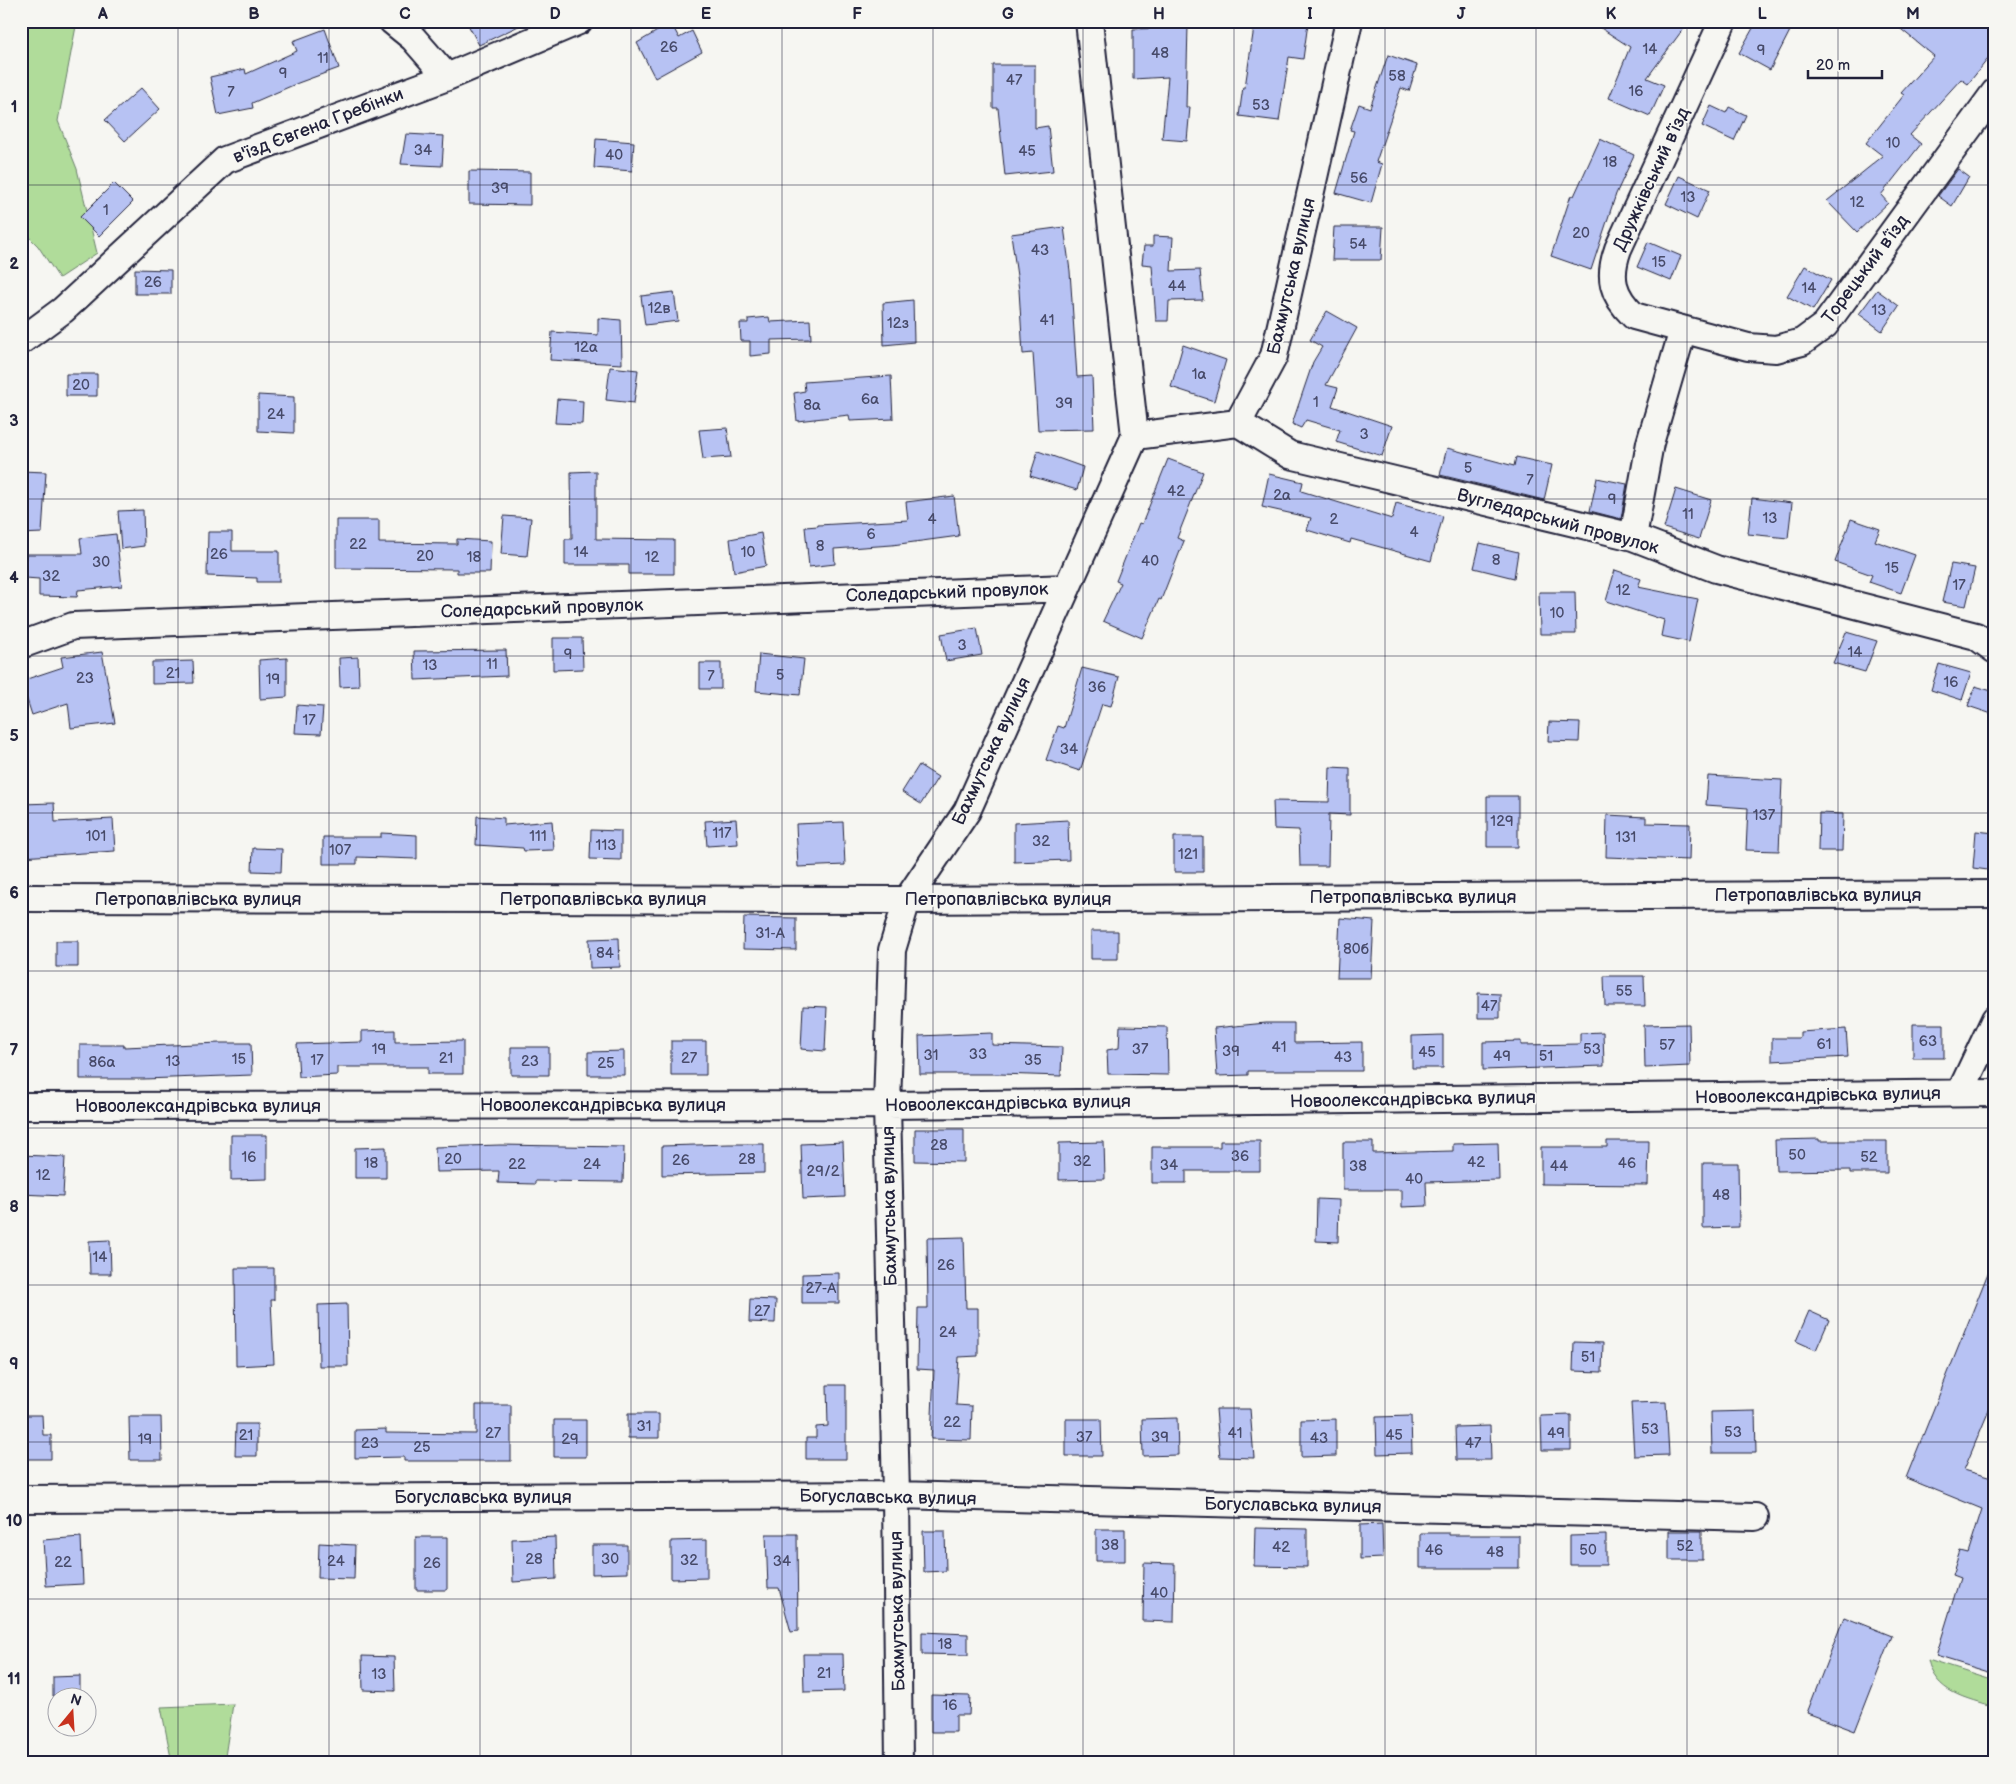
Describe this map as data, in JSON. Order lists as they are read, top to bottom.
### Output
{
  "streets": {
    "street": [
      "в'їзд Євгена Гребінки",
      "Дружківський в’їзд",
      "Торецький в’їзд",
      "Бахмутська вулиця",
      "Вугледарський провулок",
      "Соледарський провулок",
      "Петропавлівська вулиця",
      "Новоолександрівська вулиця",
      "Богуславська вулиця"
    ]
  },
  "crossings": [
    ["Дружківський в’їзд", "Торецький в’їзд"],
    ["Бахмутська вулиця", "Вугледарський провулок"],
    ["Бахмутська вулиця", "Соледарський провулок"],
    ["Бахмутська вулиця", "Петропавлівська вулиця"],
    ["Бахмутська вулиця", "Новоолександрівська вулиця"],
    ["Бахмутська вулиця", "Богуславська вулиця"]
  ],
  "house_numbers": [
    "26",
    "14",
    "9",
    "48",
    "11",
    "9",
    "58",
    "47",
    "16",
    "7",
    "53",
    "10",
    "34",
    "45",
    "40",
    "18",
    "56",
    "39",
    "13",
    "12",
    "1",
    "20",
    "54",
    "43",
    "15",
    "26",
    "44",
    "14",
    "12в",
    "13",
    "41",
    "12з",
    "12а",
    "1а",
    "20",
    "6а",
    "1",
    "39",
    "8а",
    "24",
    "3",
    "5",
    "7",
    "42",
    "2а",
    "9",
    "11",
    "13",
    "4",
    "2",
    "4",
    "6",
    "22",
    "8",
    "14",
    "10",
    "26",
    "20",
    "18",
    "12",
    "8",
    "40",
    "30",
    "15",
    "32",
    "17",
    "12",
    "10",
    "3",
    "14",
    "9",
    "11",
    "13",
    "21",
    "5",
    "7",
    "23",
    "19",
    "16",
    "36",
    "17",
    "34",
    "137",
    "129",
    "117",
    "101",
    "111",
    "131",
    "32",
    "113",
    "107",
    "121",
    "31-А",
    "80б",
    "84",
    "55",
    "47",
    "63",
    "61",
    "57",
    "41",
    "19",
    "37",
    "53",
    "39",
    "45",
    "33",
    "31",
    "49",
    "51",
    "43",
    "21",
    "27",
    "15",
    "17",
    "35",
    "13",
    "23",
    "86а",
    "25",
    "28",
    "50",
    "36",
    "16",
    "52",
    "20",
    "28",
    "26",
    "32",
    "42",
    "18",
    "46",
    "22",
    "24",
    "34",
    "38",
    "44",
    "29/2",
    "12",
    "40",
    "48",
    "14",
    "26",
    "27-А",
    "27",
    "24",
    "51",
    "22",
    "31",
    "53",
    "53",
    "27",
    "41",
    "49",
    "21",
    "45",
    "37",
    "39",
    "43",
    "19",
    "29",
    "23",
    "47",
    "25",
    "38",
    "52",
    "42",
    "46",
    "50",
    "48",
    "28",
    "30",
    "32",
    "24",
    "34",
    "22",
    "26",
    "40",
    "18",
    "21",
    "13",
    "16"
  ],
  "scale_bar": "20 m",
  "north": "top",
  "grid": {
    "columns": [
      "A",
      "B",
      "C",
      "D",
      "E",
      "F",
      "G",
      "H",
      "I",
      "J",
      "K",
      "L",
      "M"
    ],
    "rows": [
      "1",
      "2",
      "3",
      "4",
      "5",
      "6",
      "7",
      "8",
      "9",
      "10",
      "11"
    ]
  }
}
